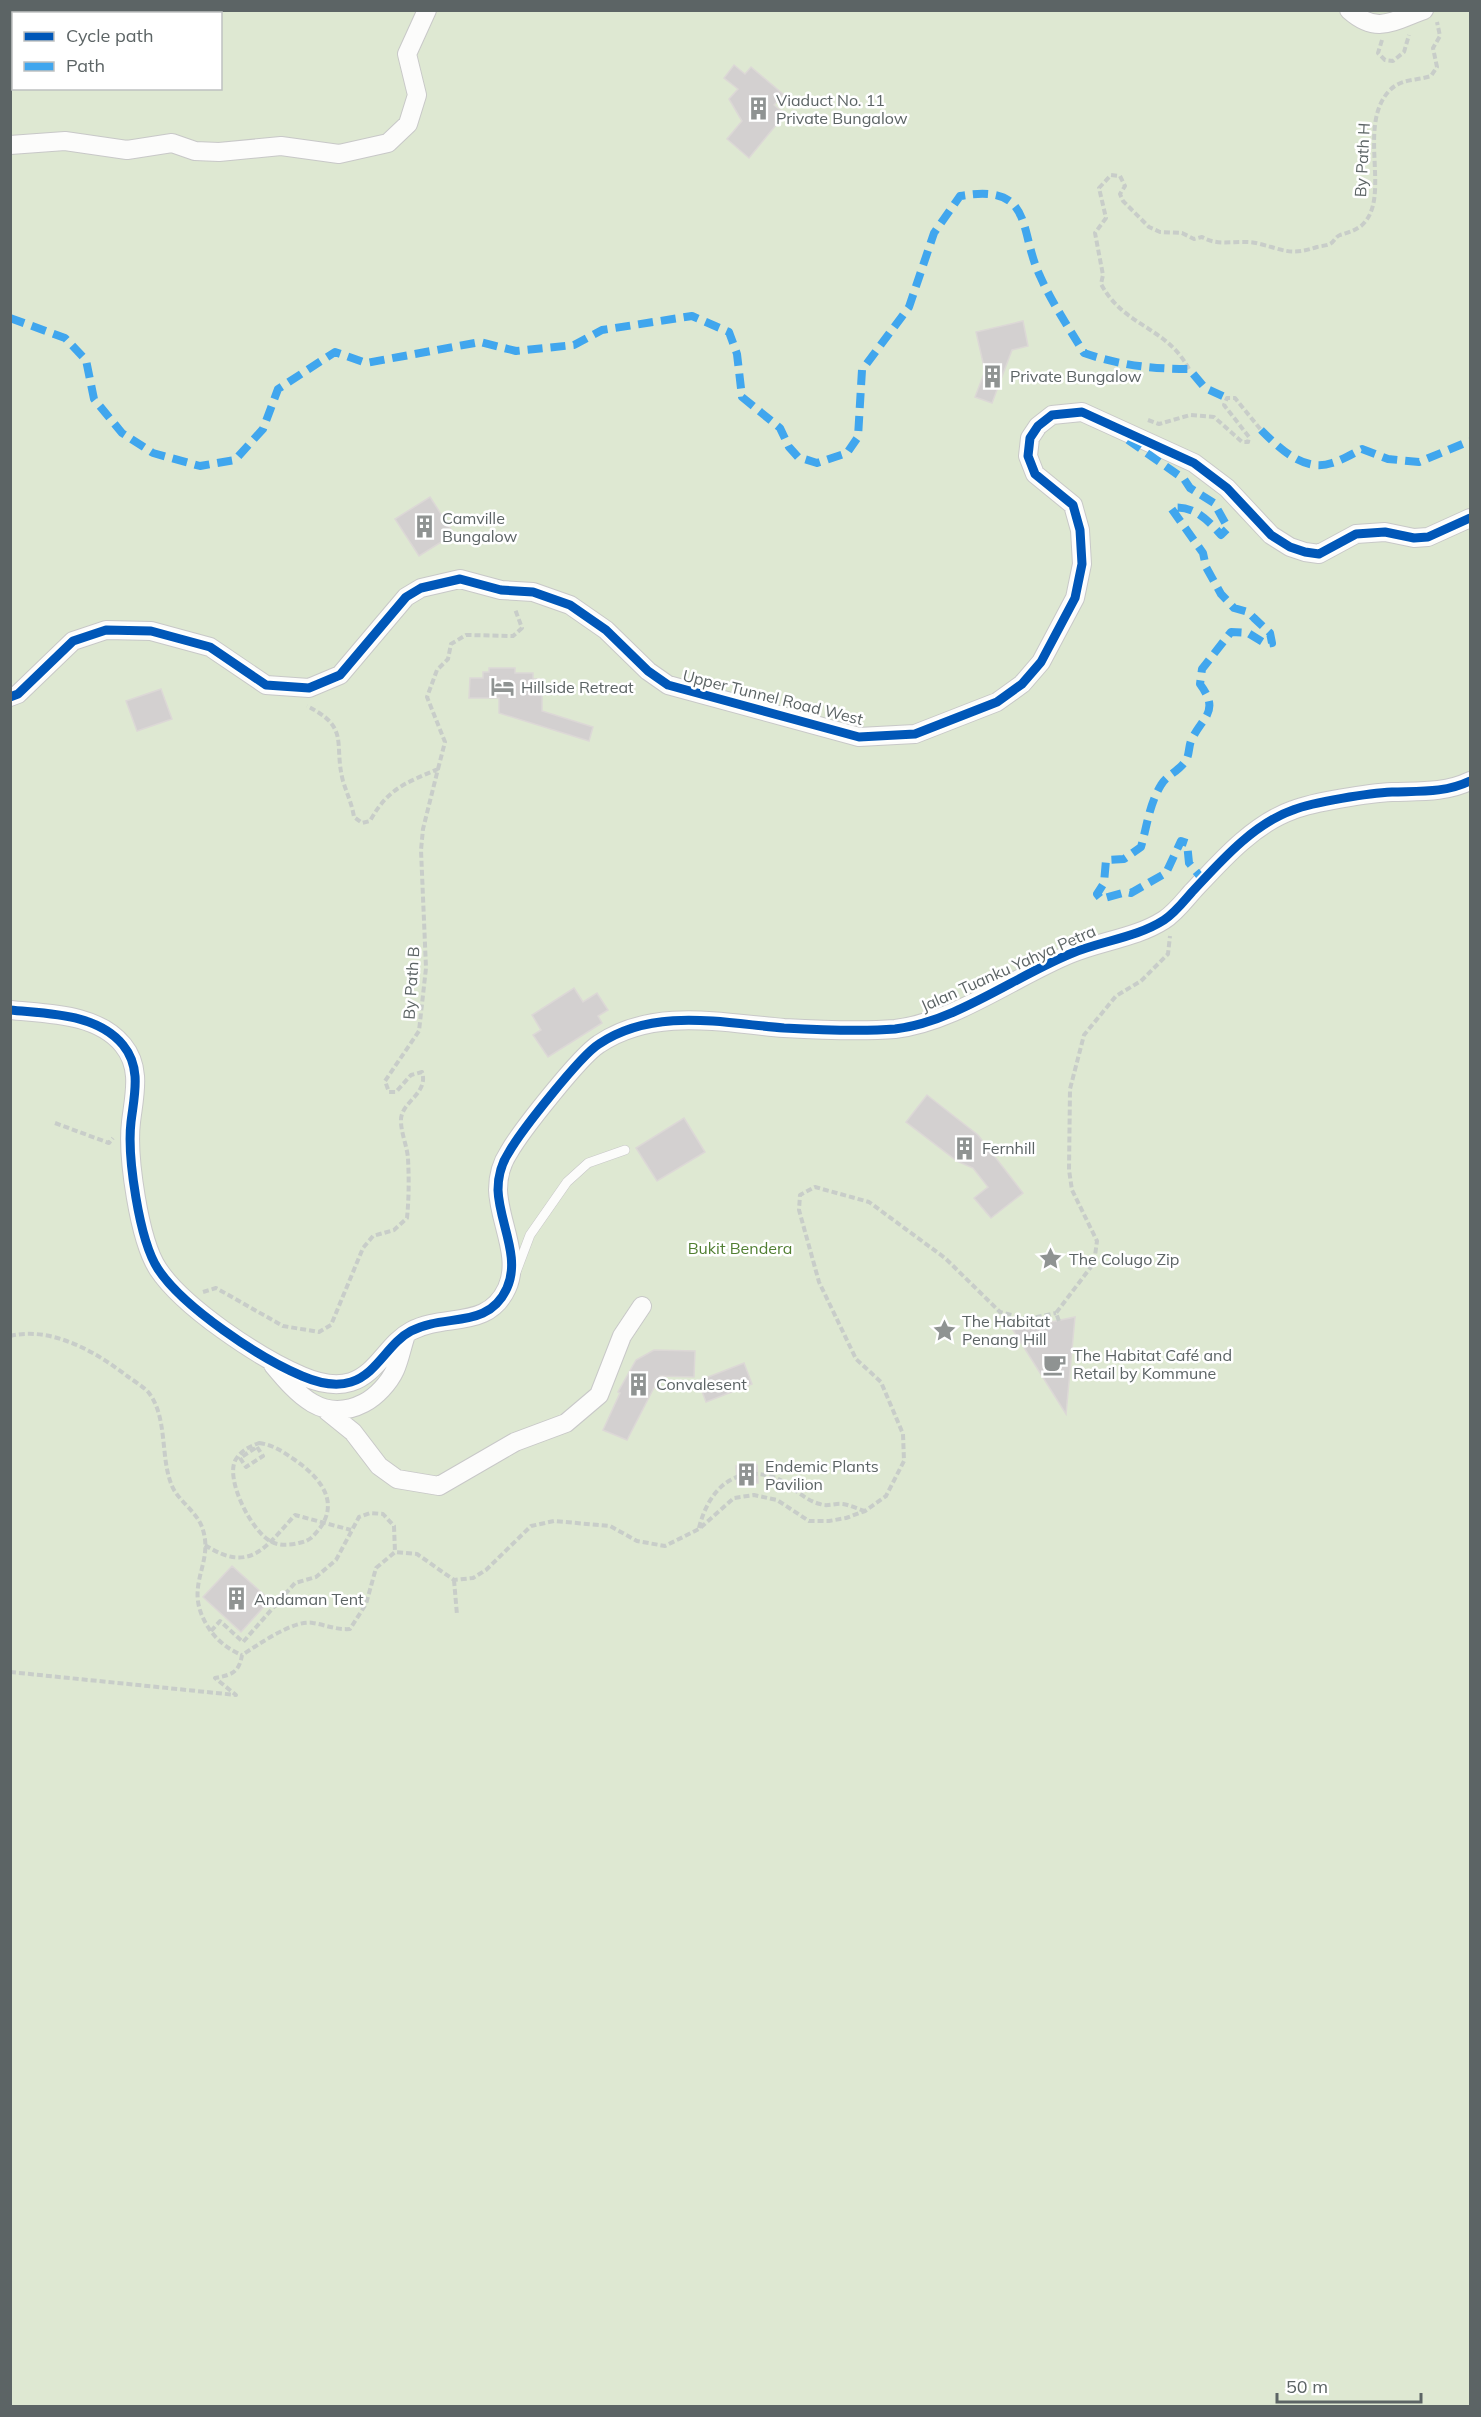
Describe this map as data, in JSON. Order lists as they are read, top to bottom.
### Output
{
  "streets": {
    "street": ["Upper Tunnel Road West", "Jalan Tuanku Yahya Petra"],
    "path": ["By Path H", "By Path B"]
  },
  "parks": ["Bukit Bendera"],
  "places": {
    "building": [
      "Viaduct No. 11 Private Bungalow",
      "Private Bungalow",
      "Camville Bungalow",
      "Fernhill",
      "Convalesent",
      "Endemic Plants Pavilion",
      "Andaman Tent"
    ],
    "hotel": ["Hillside Retreat"],
    "place": ["The Colugo Zip", "The Habitat Penang Hill"],
    "cafe": ["The Habitat Café and Retail by Kommune"]
  },
  "legend": ["Cycle path", "Path"],
  "scale_bar": "50 m"
}
